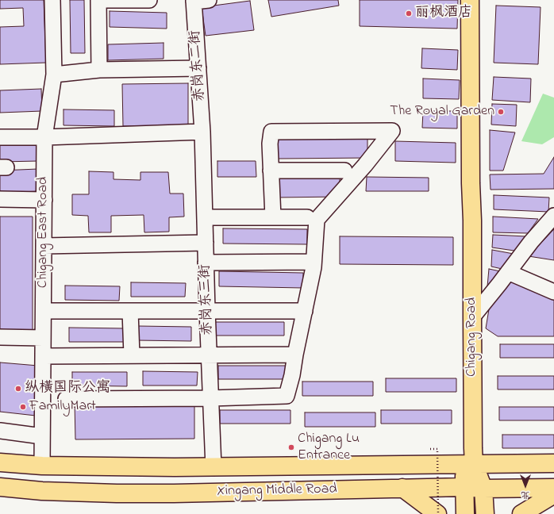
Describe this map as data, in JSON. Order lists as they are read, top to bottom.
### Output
{
  "streets": {
    "main road": ["Chigang Road", "Xingang Middle Road"],
    "street": ["赤岗东二街", "Chigang East Road", "赤岗东三街"]
  },
  "crossings": [
    ["赤岗东二街", "赤岗东三街"],
    ["Chigang East Road", "Xingang Middle Road"],
    ["赤岗东三街", "Xingang Middle Road"],
    ["Chigang Road", "Xingang Middle Road"]
  ],
  "places": [
    "丽枫酒店",
    "The Royal Garden",
    "纵横国际公寓",
    "FamilyMart",
    "Chigang Lu Entrance"
  ],
  "north": "bottom"
}
